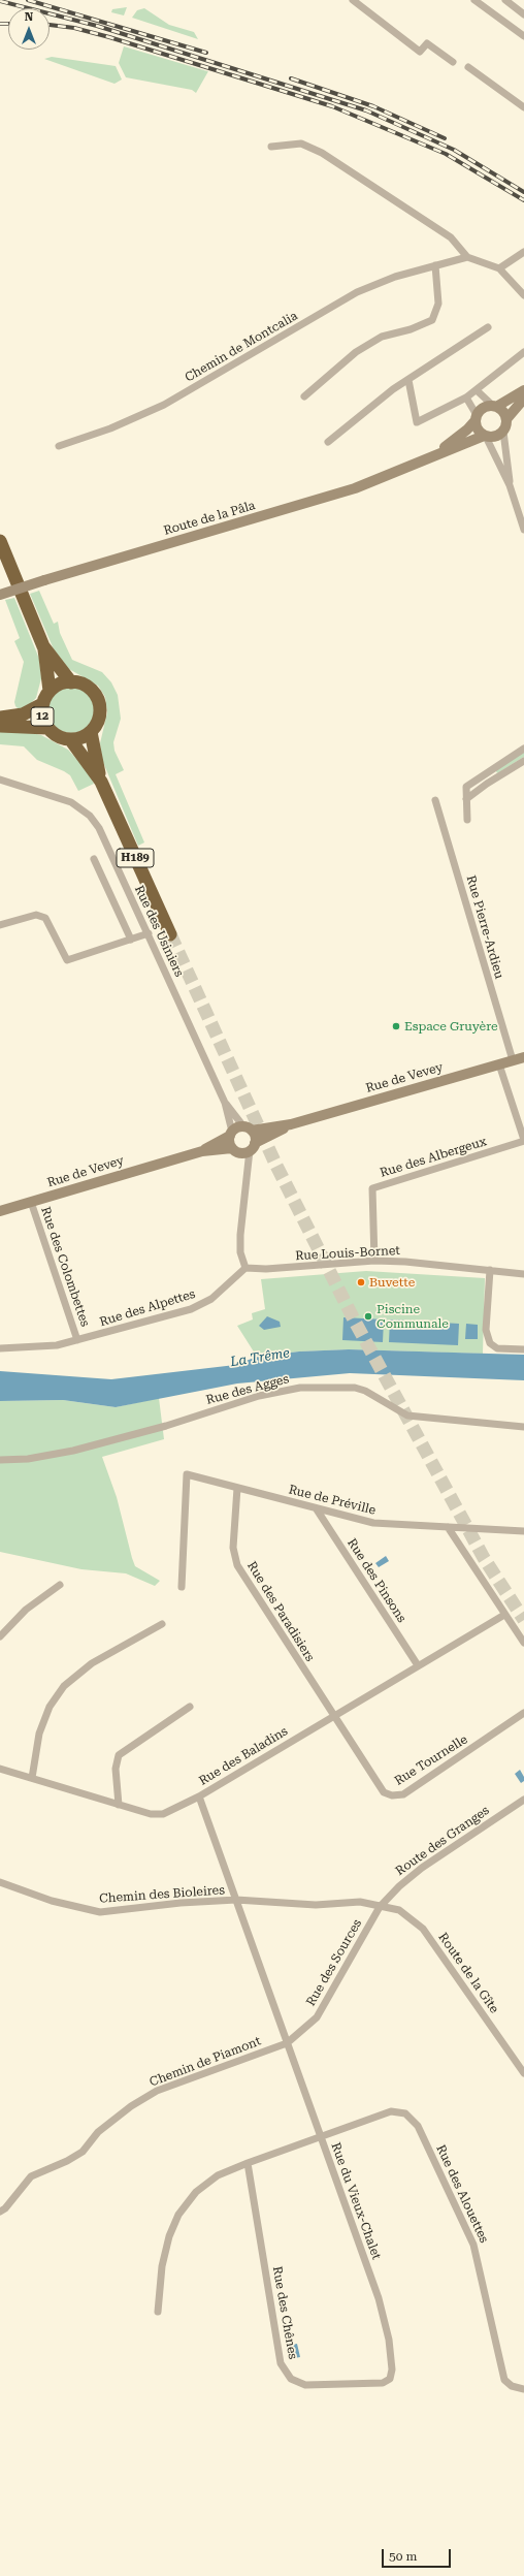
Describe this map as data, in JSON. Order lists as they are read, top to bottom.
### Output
{
  "streets": {
    "highway": ["12", "H189"],
    "street": [
      "Chemin de Montcalia",
      "Route de la Pâla",
      "Rue Pierre-Ardieu",
      "Rue des Usiniers",
      "Rue de Vevey",
      "Rue des Albergeux",
      "Rue Louis-Bornet",
      "Rue des Colombettes",
      "Rue des Alpettes",
      "Rue des Agges",
      "Rue de Préville",
      "Rue des Pinsons",
      "Rue des Paradisiers",
      "Rue des Baladins",
      "Rue Tournelle",
      "Route des Granges",
      "Chemin des Bioleires",
      "Rue des Sources",
      "Route de la Gîte",
      "Chemin de Piamont",
      "Rue des Alouettes",
      "Rue du Vieux-Chalet",
      "Rue des Chênes"
    ]
  },
  "crossings": [
    ["Rue Pierre-Ardieu", "Rue de Vevey"],
    ["Rue des Usiniers", "Rue de Vevey"],
    ["Rue de Vevey", "Rue des Colombettes"],
    ["Rue des Albergeux", "Rue Louis-Bornet"],
    ["Rue Louis-Bornet", "Rue des Alpettes"],
    ["Rue des Colombettes", "Rue des Alpettes"],
    ["Rue de Préville", "Rue des Pinsons"],
    ["Rue de Préville", "Rue des Paradisiers"],
    ["Rue des Pinsons", "Rue des Baladins"],
    ["Rue des Paradisiers", "Rue des Baladins"],
    ["Rue des Paradisiers", "Rue Tournelle"],
    ["Rue des Baladins", "Rue Tournelle"],
    ["Rue des Baladins", "Chemin des Bioleires"],
    ["Rue des Baladins", "Rue des Sources"],
    ["Rue des Baladins", "Chemin de Piamont"],
    ["Rue des Baladins", "Rue du Vieux-Chalet"],
    ["Route des Granges", "Chemin des Bioleires"],
    ["Route des Granges", "Rue des Sources"],
    ["Route des Granges", "Route de la Gîte"],
    ["Chemin des Bioleires", "Rue des Sources"],
    ["Chemin des Bioleires", "Route de la Gîte"],
    ["Rue des Sources", "Route de la Gîte"],
    ["Rue des Sources", "Chemin de Piamont"],
    ["Rue des Sources", "Rue du Vieux-Chalet"],
    ["Chemin de Piamont", "Rue du Vieux-Chalet"],
    ["Rue des Alouettes", "Rue du Vieux-Chalet"],
    ["Rue du Vieux-Chalet", "Rue des Chênes"]
  ],
  "water": ["La Trême"],
  "places": ["Espace Gruyère", "Buvette", "Piscine Communale"],
  "scale_bar": "50 m",
  "north": "top"
}
